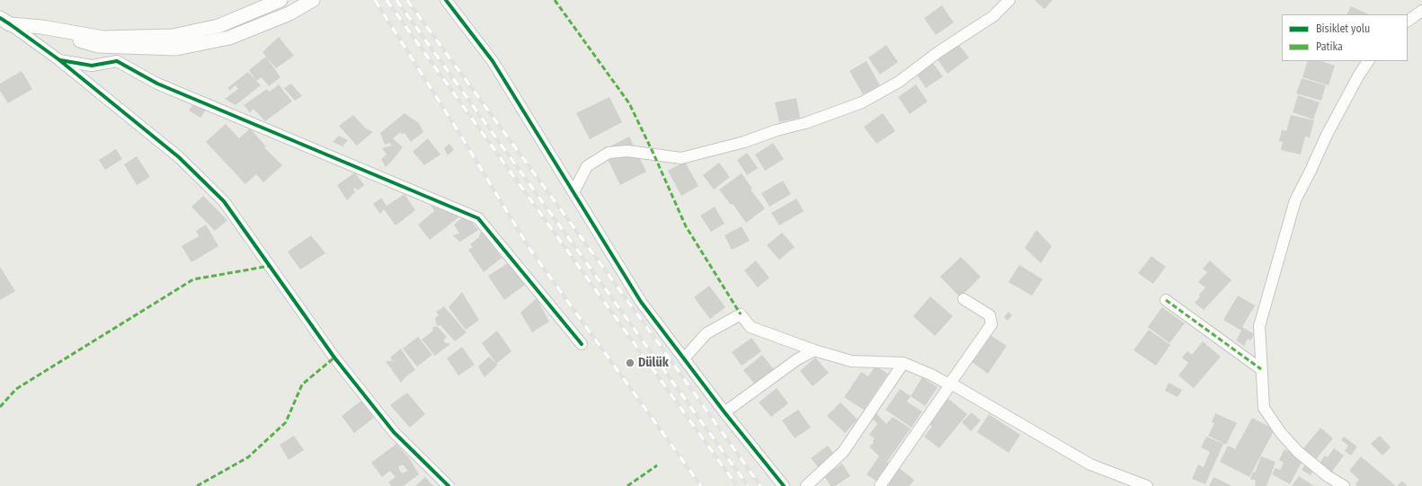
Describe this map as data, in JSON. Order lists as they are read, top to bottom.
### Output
{
  "places": ["Dülük"],
  "legend": ["Bisiklet yolu", "Patika"]
}
